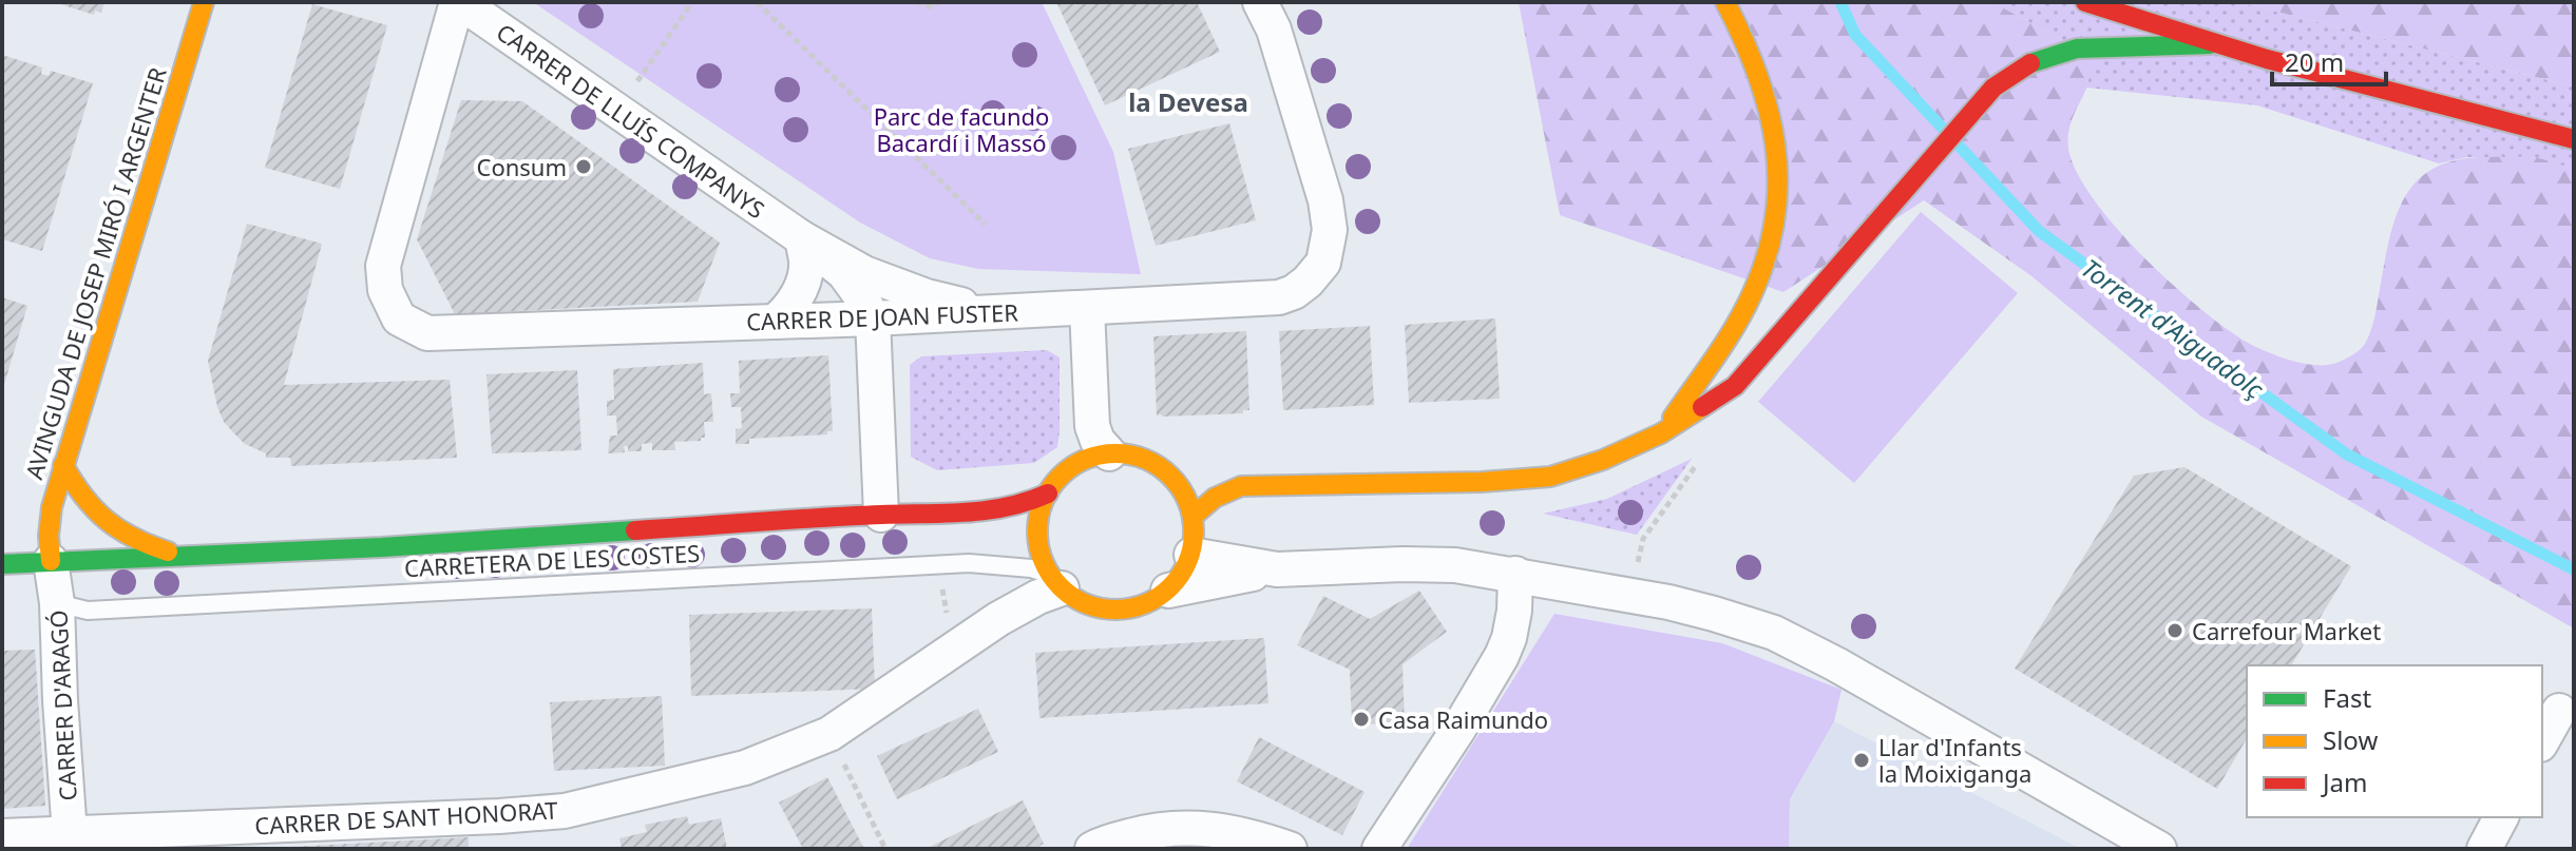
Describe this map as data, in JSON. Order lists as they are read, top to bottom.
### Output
{
  "streets": {
    "street": [
      "CARRER DE LLUÍS COMPANYS",
      "AVINGUDA DE JOSEP MIRÓ I ARGENTER",
      "CARRER DE JOAN FUSTER",
      "CARRETERA DE LES COSTES",
      "CARRER D'ARAGÓ",
      "CARRER DE SANT HONORAT"
    ]
  },
  "crossings": [
    ["CARRER DE LLUÍS COMPANYS", "CARRER DE JOAN FUSTER"],
    ["AVINGUDA DE JOSEP MIRÓ I ARGENTER", "CARRETERA DE LES COSTES"],
    ["AVINGUDA DE JOSEP MIRÓ I ARGENTER", "CARRER D'ARAGÓ"],
    ["CARRETERA DE LES COSTES", "CARRER D'ARAGÓ"],
    ["CARRETERA DE LES COSTES", "CARRER DE SANT HONORAT"],
    ["CARRER D'ARAGÓ", "CARRER DE SANT HONORAT"]
  ],
  "districts": ["la Devesa"],
  "water": ["Torrent d'Aiguadolç"],
  "parks": ["Parc de facundo Bacardí i Massó"],
  "places": [
    "Consum",
    "Carrefour Market",
    "Casa Raimundo",
    "Llar d'Infants la Moixiganga"
  ],
  "legend": ["Fast", "Slow", "Jam"],
  "scale_bar": "20 m"
}
